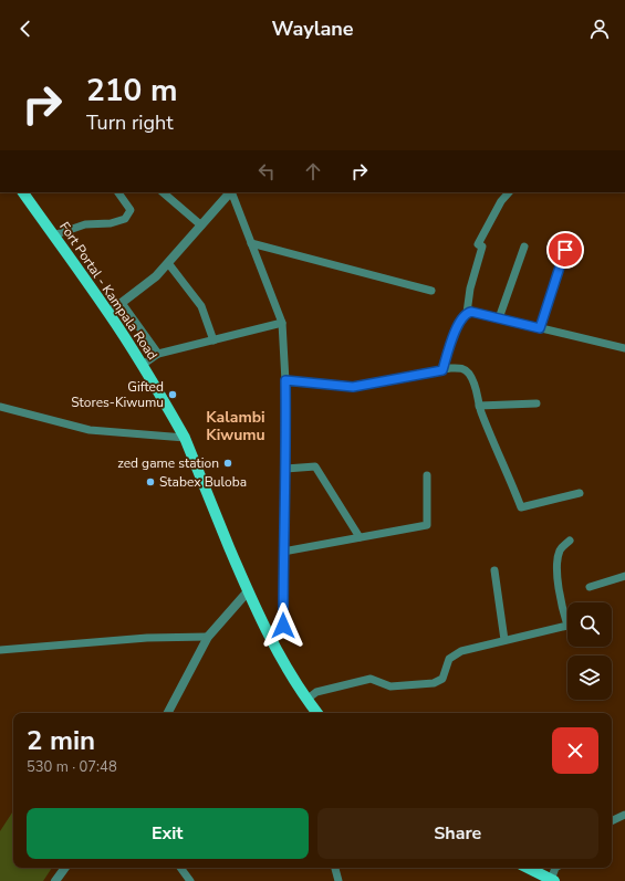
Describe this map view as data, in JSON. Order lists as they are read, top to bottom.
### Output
{
  "streets": {
    "main road": ["Fort Portal - Kampala Road"]
  },
  "districts": ["Kalambi Kiwumu"],
  "places": ["Gifted Stores-Kiwumu", "zed game station", "Stabex Buloba"],
  "page": {
    "header": "Waylane",
    "turn": ["210 m", "Turn right"],
    "heading": ["2 min", "530 m · 07:48"],
    "buttons": ["Exit", "Share"]
  }
}
